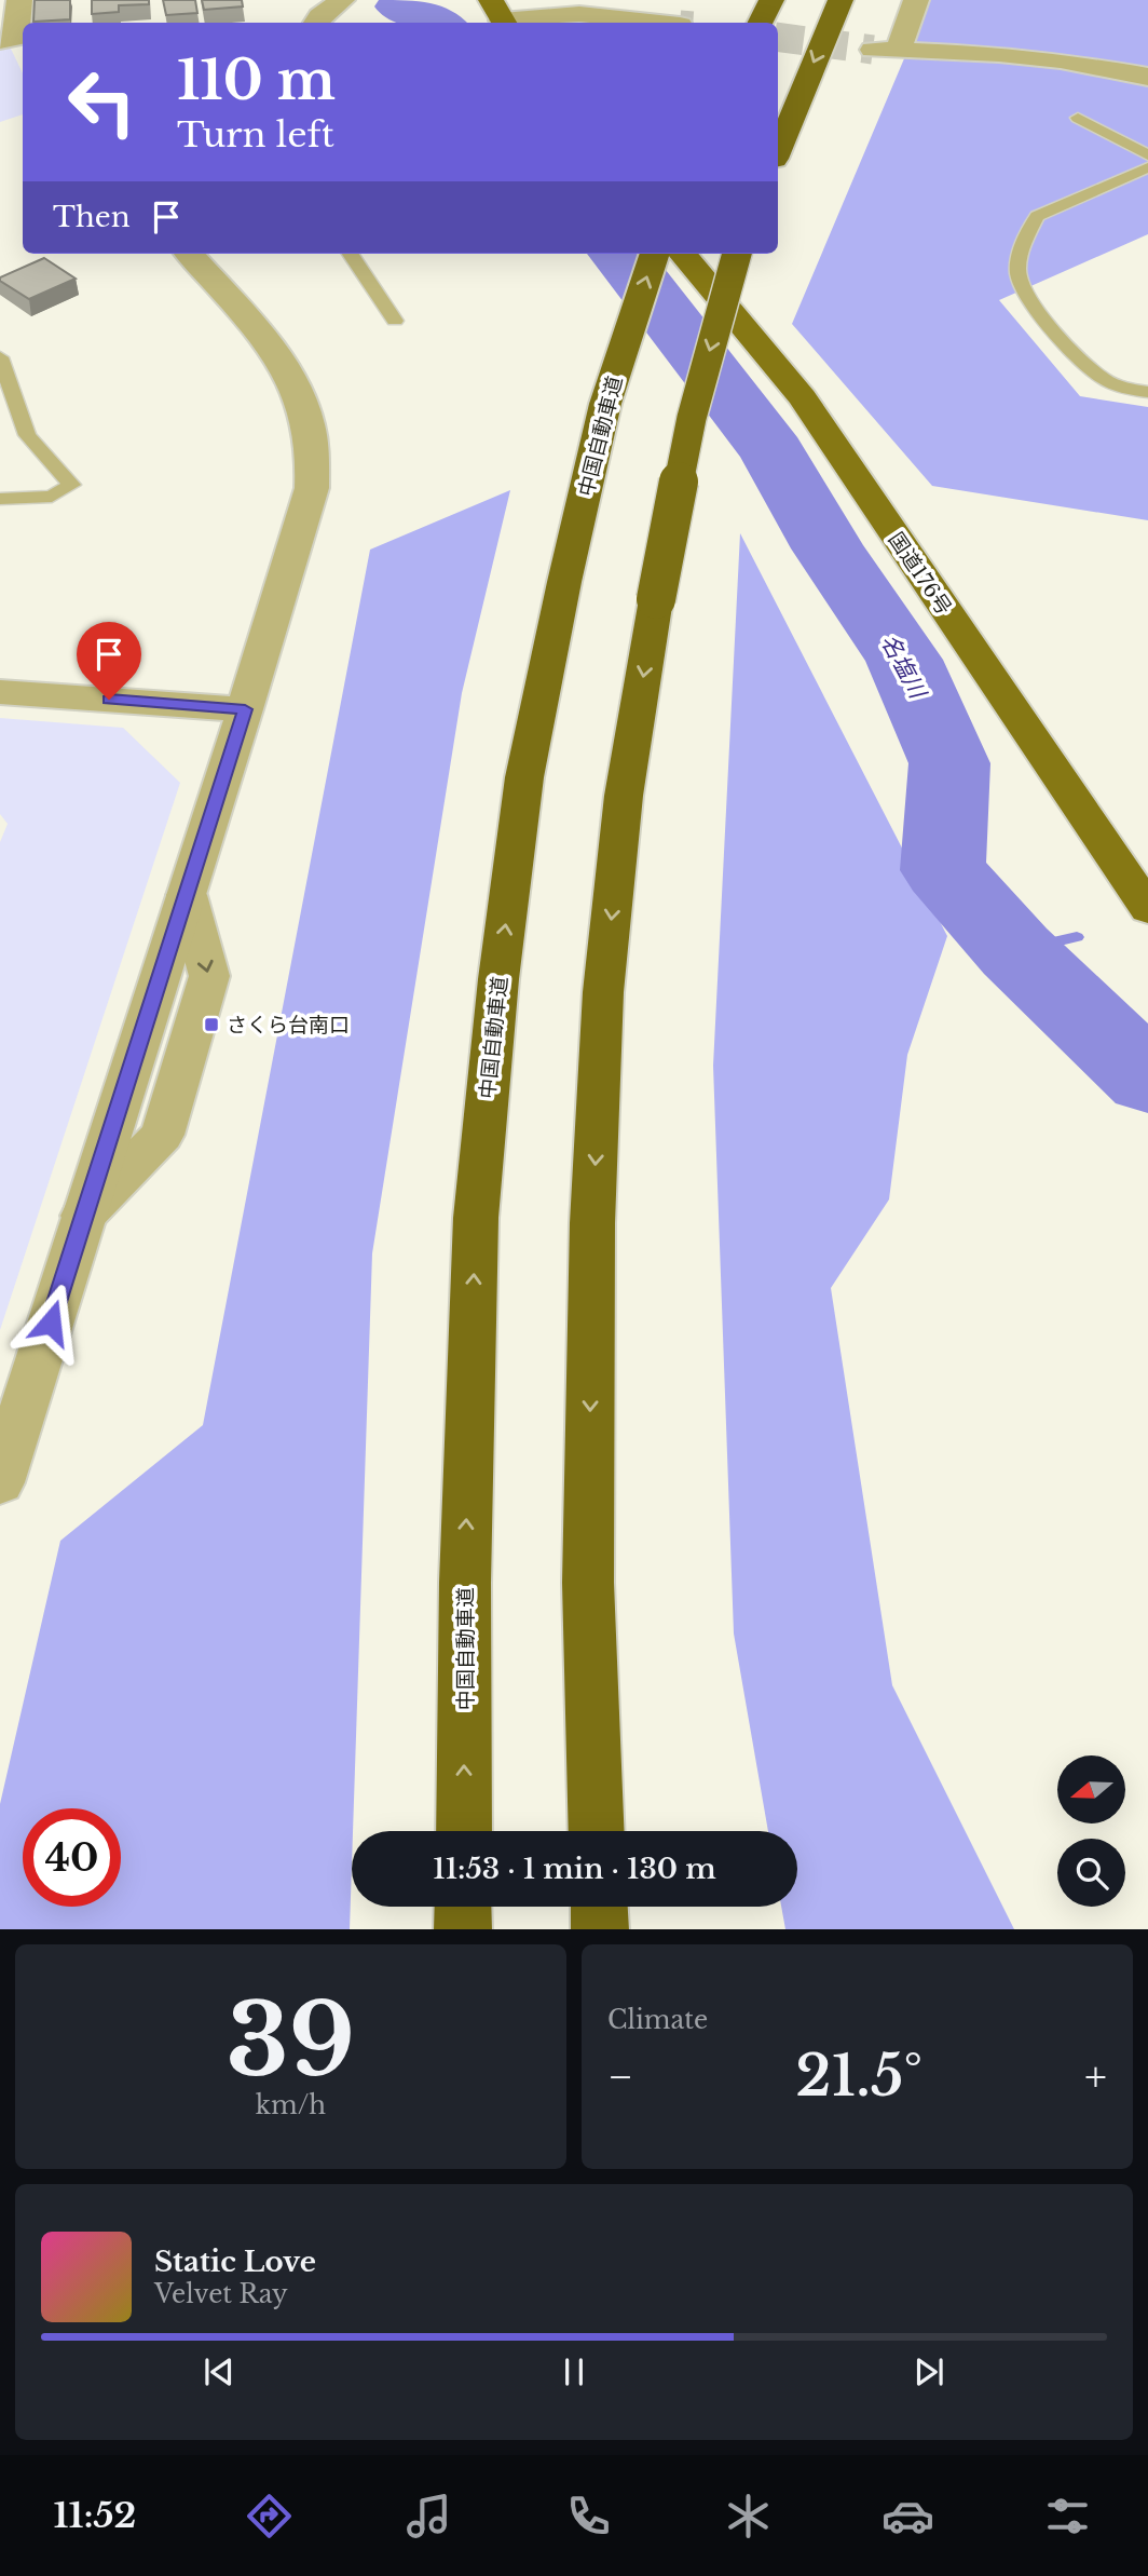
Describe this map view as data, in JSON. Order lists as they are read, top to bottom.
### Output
{
  "streets": {
    "highway": ["中国自動車道", "国道176号"]
  },
  "water": ["名塩川"],
  "places": {
    "transit": ["さくら台南口"]
  },
  "north": "left",
  "page": {
    "turn": ["110 m", "Turn left"],
    "then": "Then",
    "limit": "40",
    "trip": "11:53 · 1 min · 130 m",
    "tile": [
      ["39", "km/h"],
      "Climate"
    ],
    "heat": ["−", "21.5°", "+"],
    "song": ["Static Love", "Velvet Ray"],
    "tabs": "11:52"
  }
}
